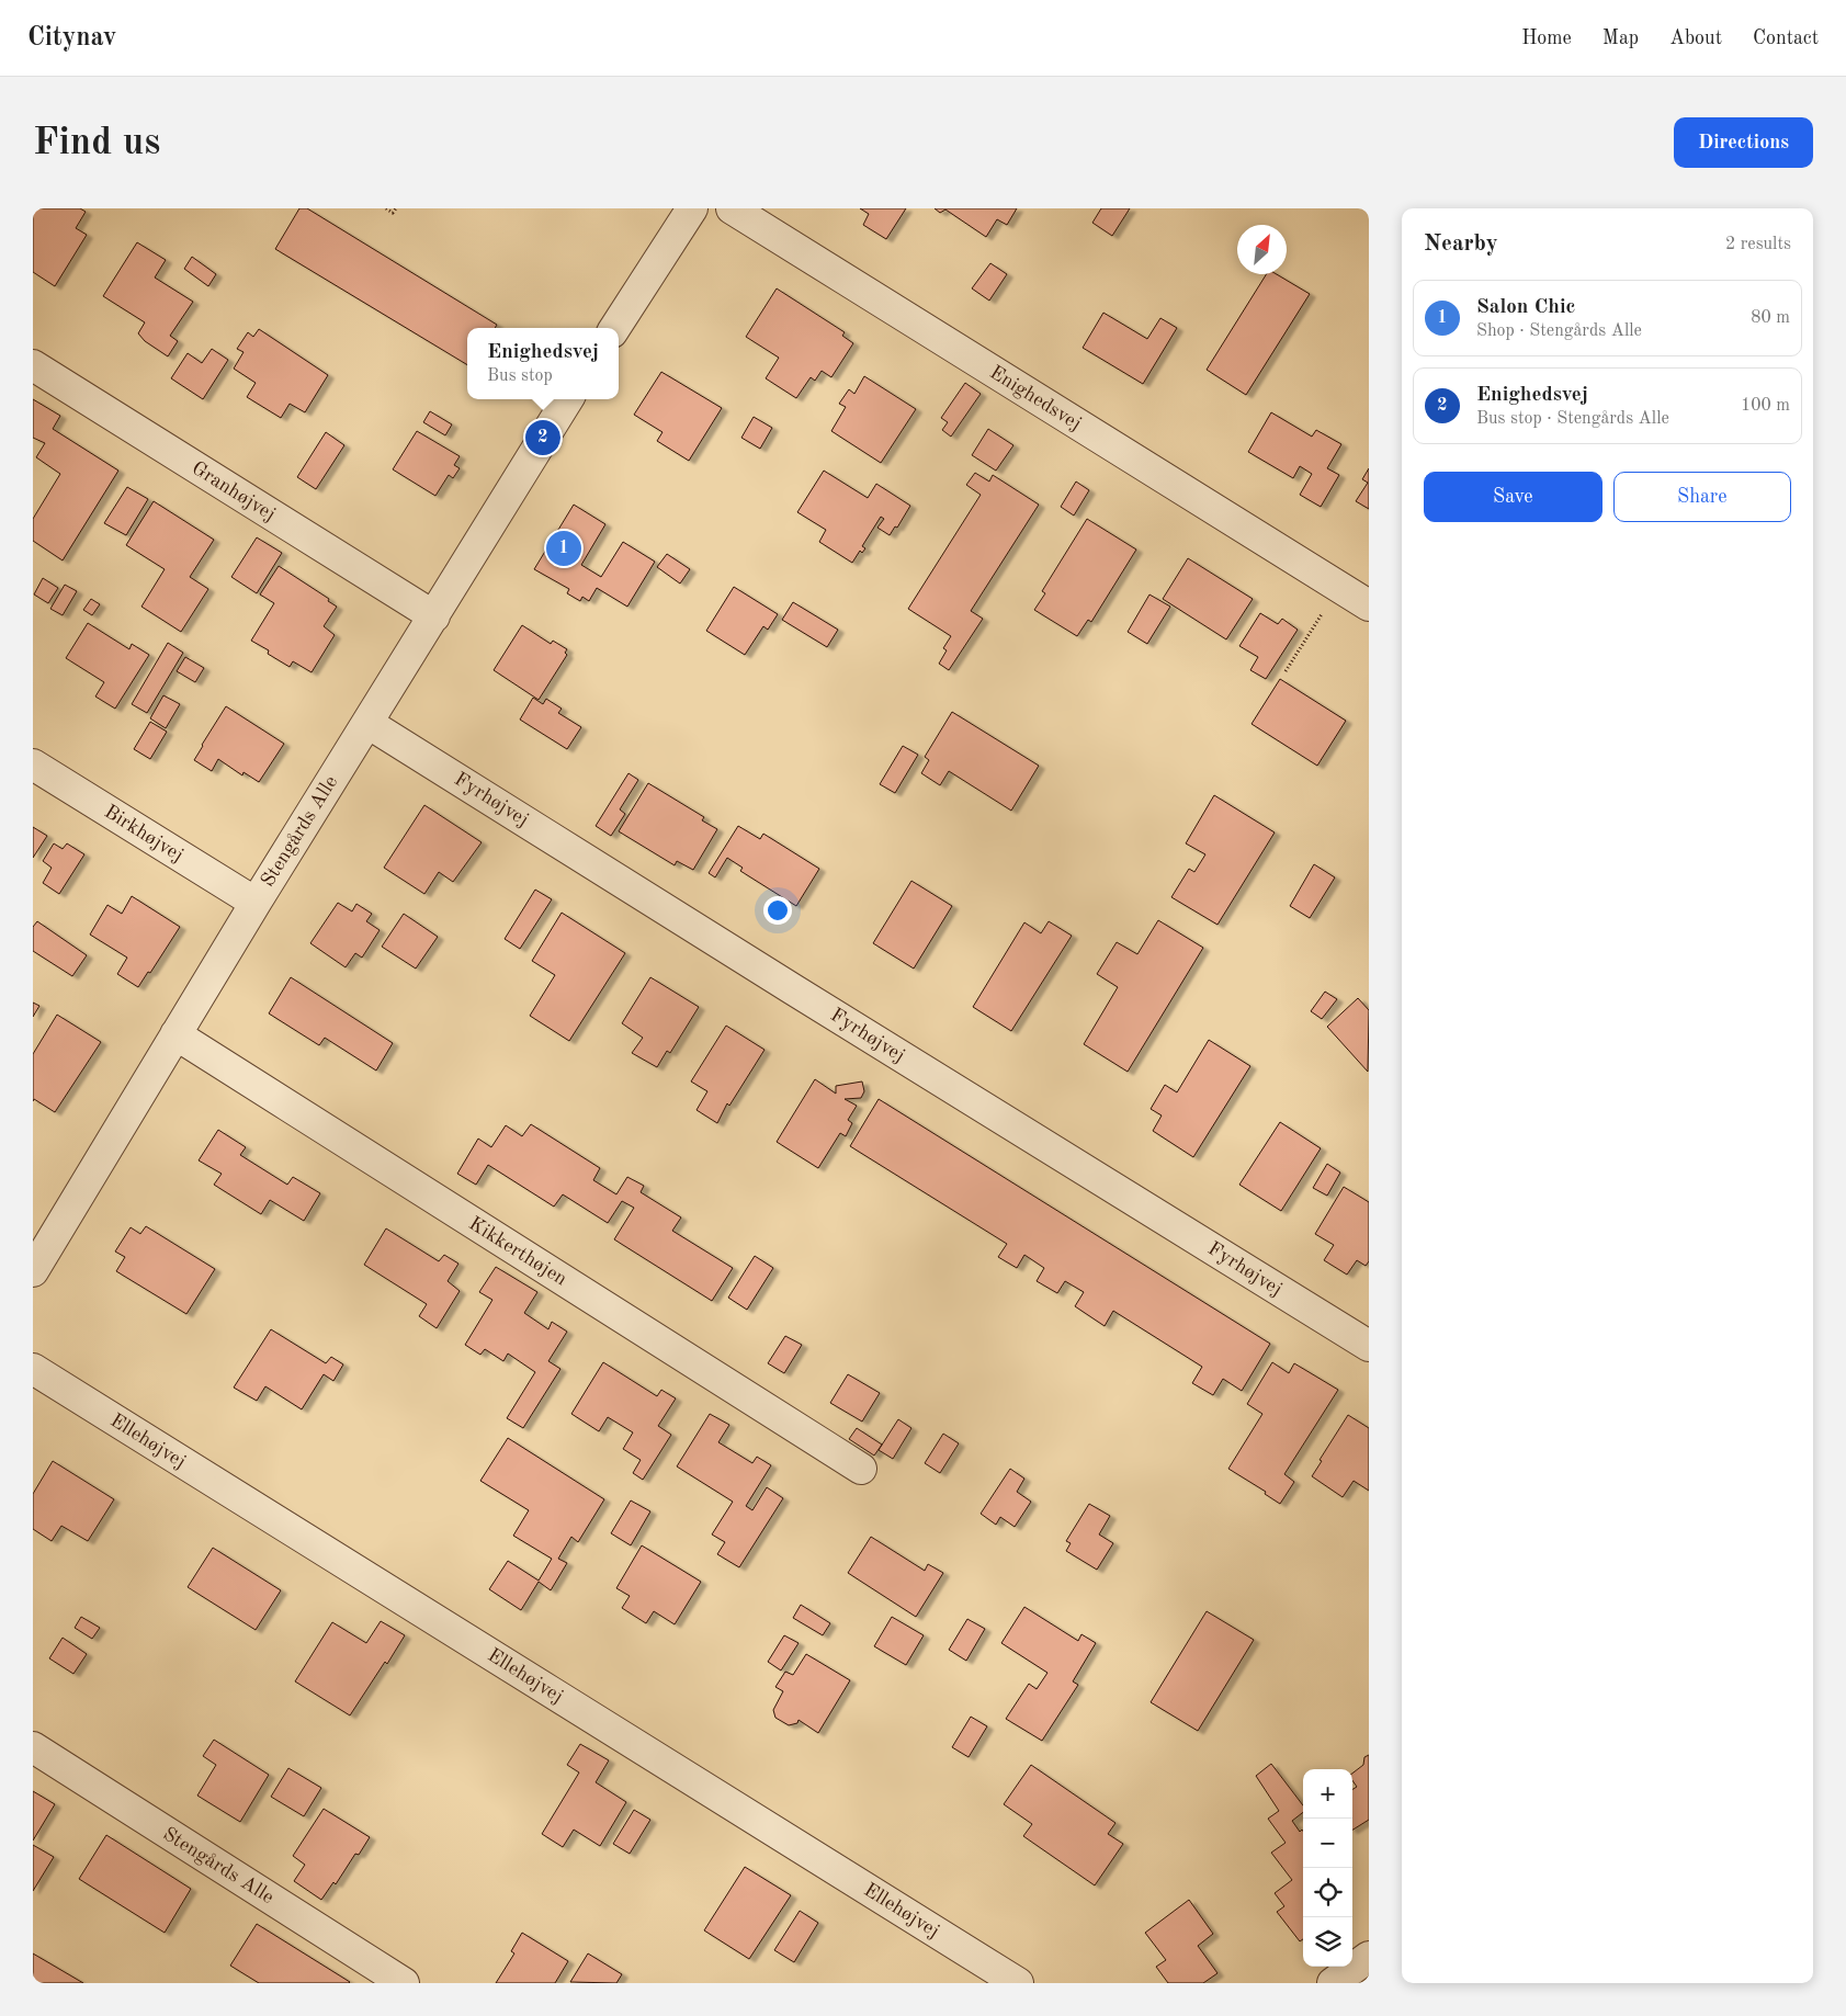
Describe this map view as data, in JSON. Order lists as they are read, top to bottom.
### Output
{
  "streets": {
    "street": [
      "Enighedsvej",
      "Granhøjvej",
      "Fyrhøjvej",
      "Stengårds Alle",
      "Birkhøjvej",
      "Kikkerthøjen",
      "Ellehøjvej"
    ]
  },
  "crossings": [
    ["Granhøjvej", "Stengårds Alle"],
    ["Fyrhøjvej", "Stengårds Alle"],
    ["Stengårds Alle", "Birkhøjvej"],
    ["Stengårds Alle", "Kikkerthøjen"]
  ],
  "north": "top right",
  "page": {
    "header": "Citynav",
    "nav": [
      "Home",
      "Map",
      "About",
      "Contact"
    ],
    "buttons": [
      "Directions",
      ["Save", "Share"]
    ],
    "title": "Find us",
    "heading": ["Nearby", "2 results"],
    "list": [
      {
        "mark": "1",
        "name": "Salon Chic",
        "note": "Shop · Stengårds Alle",
        "value": "80 m"
      },
      {
        "mark": "2",
        "name": "Enighedsvej",
        "note": "Bus stop · Stengårds Alle",
        "value": "100 m"
      }
    ],
    "popup": ["Enighedsvej", "Bus stop"],
    "pins": ["2", "1"],
    "map_buttons": ["+", "−"]
  }
}
